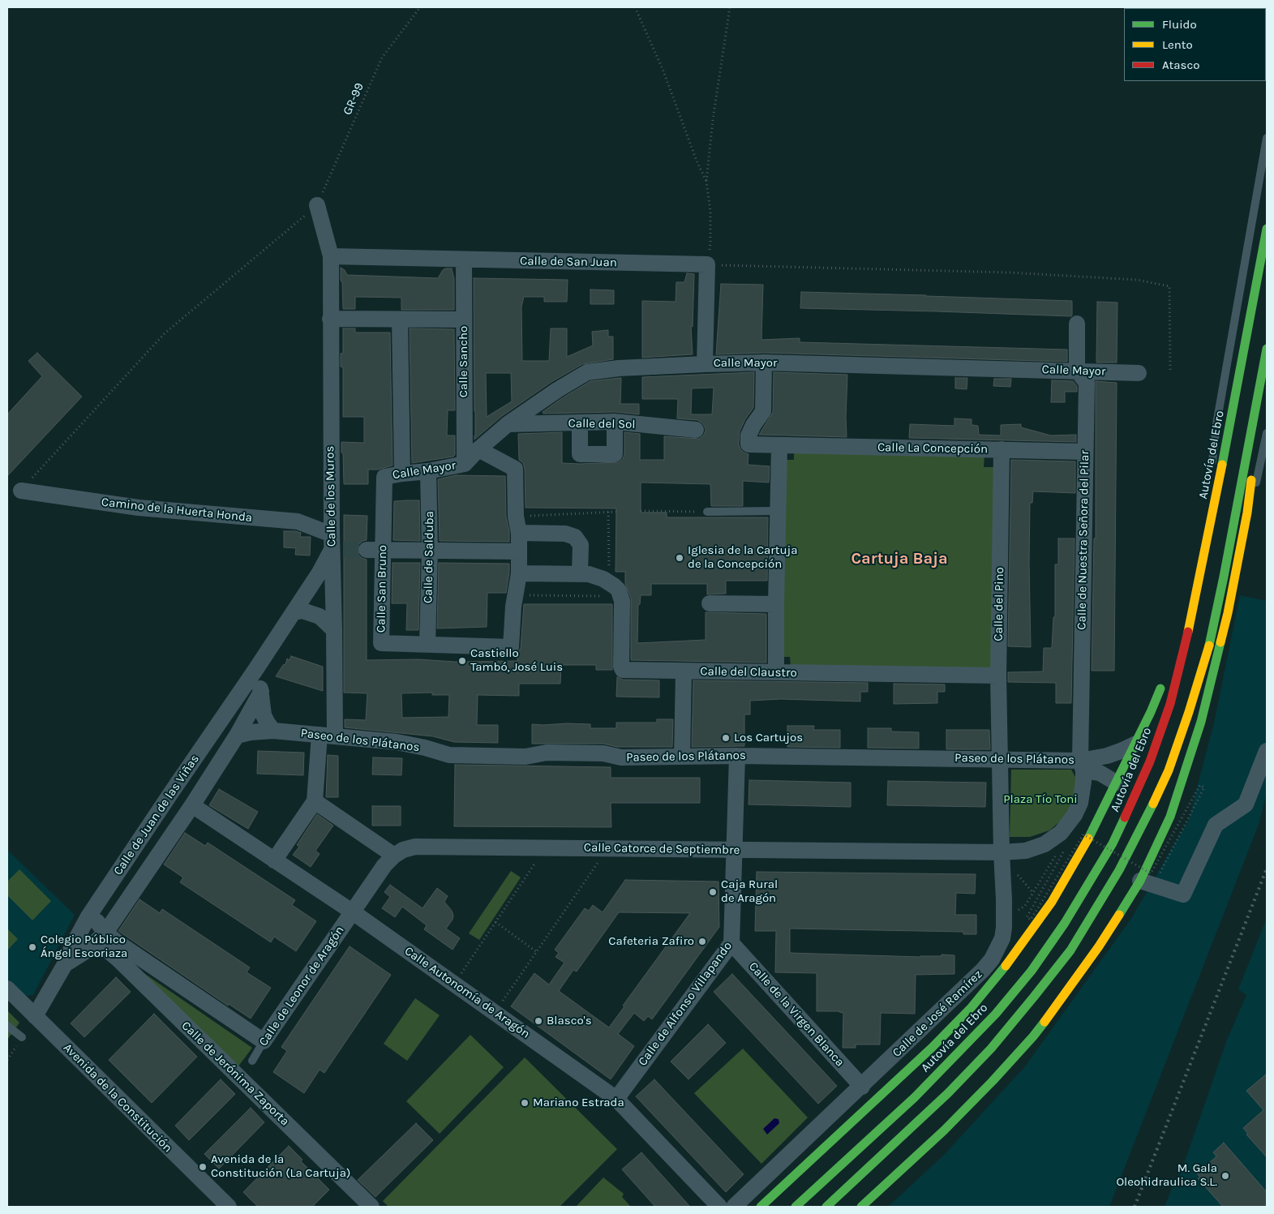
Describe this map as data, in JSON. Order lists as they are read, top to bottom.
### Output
{
  "streets": {
    "main road": ["Autovía del Ebro"],
    "street": [
      "Calle de San Juan",
      "Calle Sancho",
      "Calle Mayor",
      "Calle del Sol",
      "Calle La Concepción",
      "Calle de los Muros",
      "Camino de la Huerta Honda",
      "Calle de Nuestra Señora del Pilar",
      "Calle de Salduba",
      "Calle San Bruno",
      "Calle del Pino",
      "Calle del Claustro",
      "Paseo de los Plátanos",
      "Calle de Juan de las Viñas",
      "Calle Catorce de Septiembre",
      "Calle de Leonor de Aragón",
      "Calle Autonomía de Aragón",
      "Calle de Alfonso Villapando",
      "Calle de José Ramírez",
      "Calle de la Virgen Blanca",
      "Calle de Jerónima Zaporta",
      "Avenida de la Constitución"
    ],
    "path": ["GR-99"]
  },
  "crossings": [
    ["GR-99", "Calle de los Muros"],
    ["Calle de San Juan", "Calle Sancho"],
    ["Calle de San Juan", "Calle de los Muros"],
    ["Calle Sancho", "Calle Mayor"],
    ["Calle Mayor", "Calle del Sol"],
    ["Calle Mayor", "Calle La Concepción"],
    ["Calle Mayor", "Calle de Nuestra Señora del Pilar"],
    ["Calle Mayor", "Calle de Salduba"],
    ["Calle Mayor", "Calle San Bruno"],
    ["Calle La Concepción", "Calle de Nuestra Señora del Pilar"],
    ["Calle La Concepción", "Calle del Pino"],
    ["Calle de los Muros", "Camino de la Huerta Honda"],
    ["Calle de los Muros", "Paseo de los Plátanos"],
    ["Calle de los Muros", "Calle de Juan de las Viñas"],
    ["Camino de la Huerta Honda", "Calle de Juan de las Viñas"],
    ["Calle de Nuestra Señora del Pilar", "Paseo de los Plátanos"],
    ["Calle de Salduba", "Calle San Bruno"],
    ["Calle del Pino", "Calle del Claustro"],
    ["Calle del Pino", "Paseo de los Plátanos"],
    ["Calle del Pino", "Calle de José Ramírez"],
    ["Paseo de los Plátanos", "Calle de Juan de las Viñas"],
    ["Paseo de los Plátanos", "Calle de Alfonso Villapando"],
    ["Paseo de los Plátanos", "Calle de José Ramírez"],
    ["Calle de Juan de las Viñas", "Calle Autonomía de Aragón"],
    ["Calle de Juan de las Viñas", "Calle de Jerónima Zaporta"],
    ["Calle de Juan de las Viñas", "Avenida de la Constitución"],
    ["Calle Catorce de Septiembre", "Calle de Leonor de Aragón"],
    ["Calle Catorce de Septiembre", "Calle Autonomía de Aragón"],
    ["Calle Catorce de Septiembre", "Calle de Alfonso Villapando"],
    ["Calle Catorce de Septiembre", "Calle de José Ramírez"],
    ["Calle de Leonor de Aragón", "Calle Autonomía de Aragón"],
    ["Calle de Leonor de Aragón", "Calle de Jerónima Zaporta"],
    ["Calle Autonomía de Aragón", "Calle de Alfonso Villapando"],
    ["Calle de Alfonso Villapando", "Calle de la Virgen Blanca"],
    ["Calle de José Ramírez", "Calle de la Virgen Blanca"]
  ],
  "districts": ["Cartuja Baja"],
  "parks": ["Plaza Tío Toni"],
  "places": [
    "Iglesia de la Cartuja de la Concepción",
    "Castiello Tambó, José Luis",
    "Los Cartujos",
    "Caja Rural de Aragón",
    "Cafeteria Zafiro",
    "Colegio Público Ángel Escoriaza",
    "Blasco's",
    "Mariano Estrada",
    "Avenida de la Constitución (La Cartuja)",
    "M. Gala Oleohidraulica S.L."
  ],
  "legend": ["Fluido", "Lento", "Atasco"]
}
